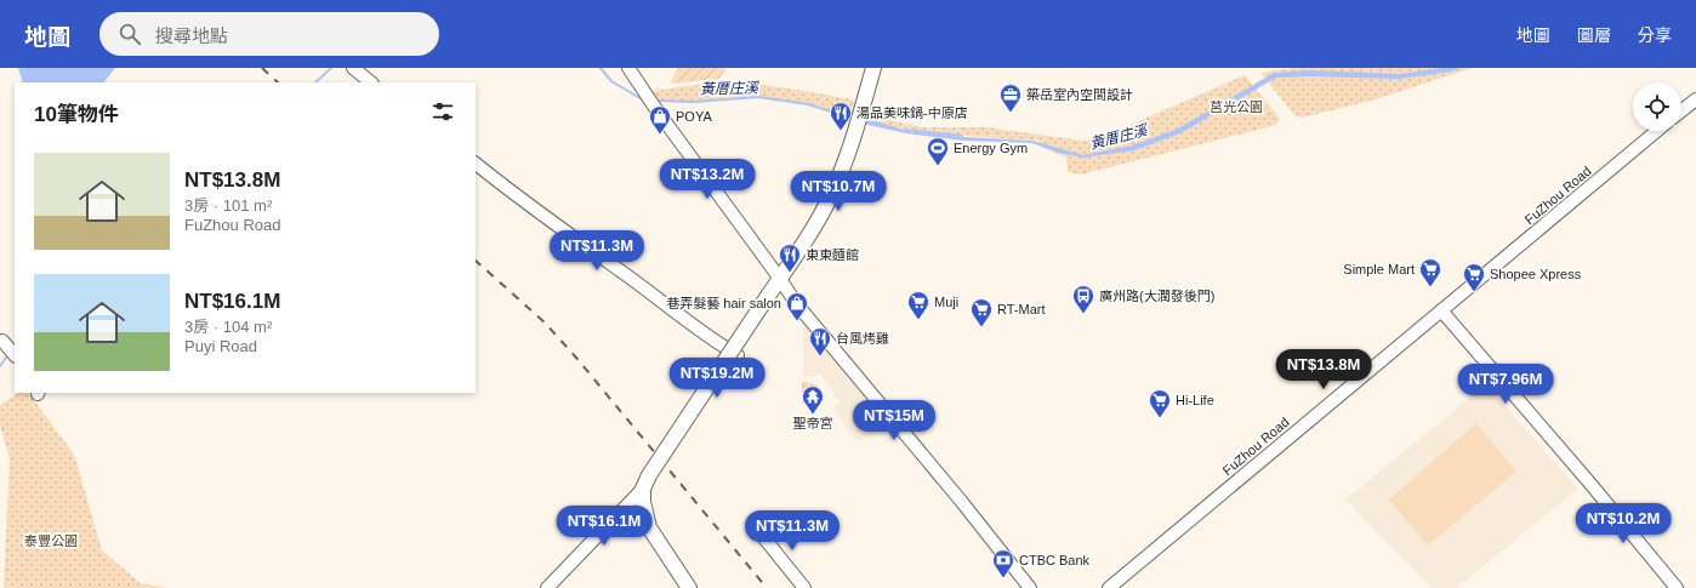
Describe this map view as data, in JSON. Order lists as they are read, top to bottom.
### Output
{
  "streets": {
    "street": ["FuZhou Road"]
  },
  "water": ["黃厝庄溪"],
  "parks": ["莒光公園", "泰豐公園"],
  "places": {
    "office": ["築岳室內空間設計"],
    "restaurant": ["湯品美味鍋-中原店", "東東麵館", "台風烤雞"],
    "shop": ["POYA", "巷弄髮藝 hair salon"],
    "sports": ["Energy Gym"],
    "supermarket": [
      "Simple Mart",
      "Shopee Xpress",
      "Muji",
      "RT-Mart",
      "Hi-Life"
    ],
    "bus stop": ["廣州路(大潤發後門)"],
    "temple": ["聖帝宮"],
    "bank": ["CTBC Bank"]
  },
  "page": {
    "header": "地圖",
    "search": "搜尋地點",
    "nav": ["地圖", "圖層", "分享"],
    "heading": "10筆物件",
    "list": [
      {
        "name": "NT$13.8M",
        "note": "3房 · 101 m² · FuZhou Road"
      },
      {
        "name": "NT$16.1M",
        "note": "3房 · 104 m² · Puyi Road"
      }
    ],
    "price": [
      "NT$13.2M",
      "NT$10.7M",
      "NT$11.3M",
      "NT$13.8M",
      "NT$19.2M",
      "NT$7.96M",
      "NT$15M",
      "NT$10.2M",
      "NT$16.1M",
      "NT$11.3M"
    ]
  }
}
